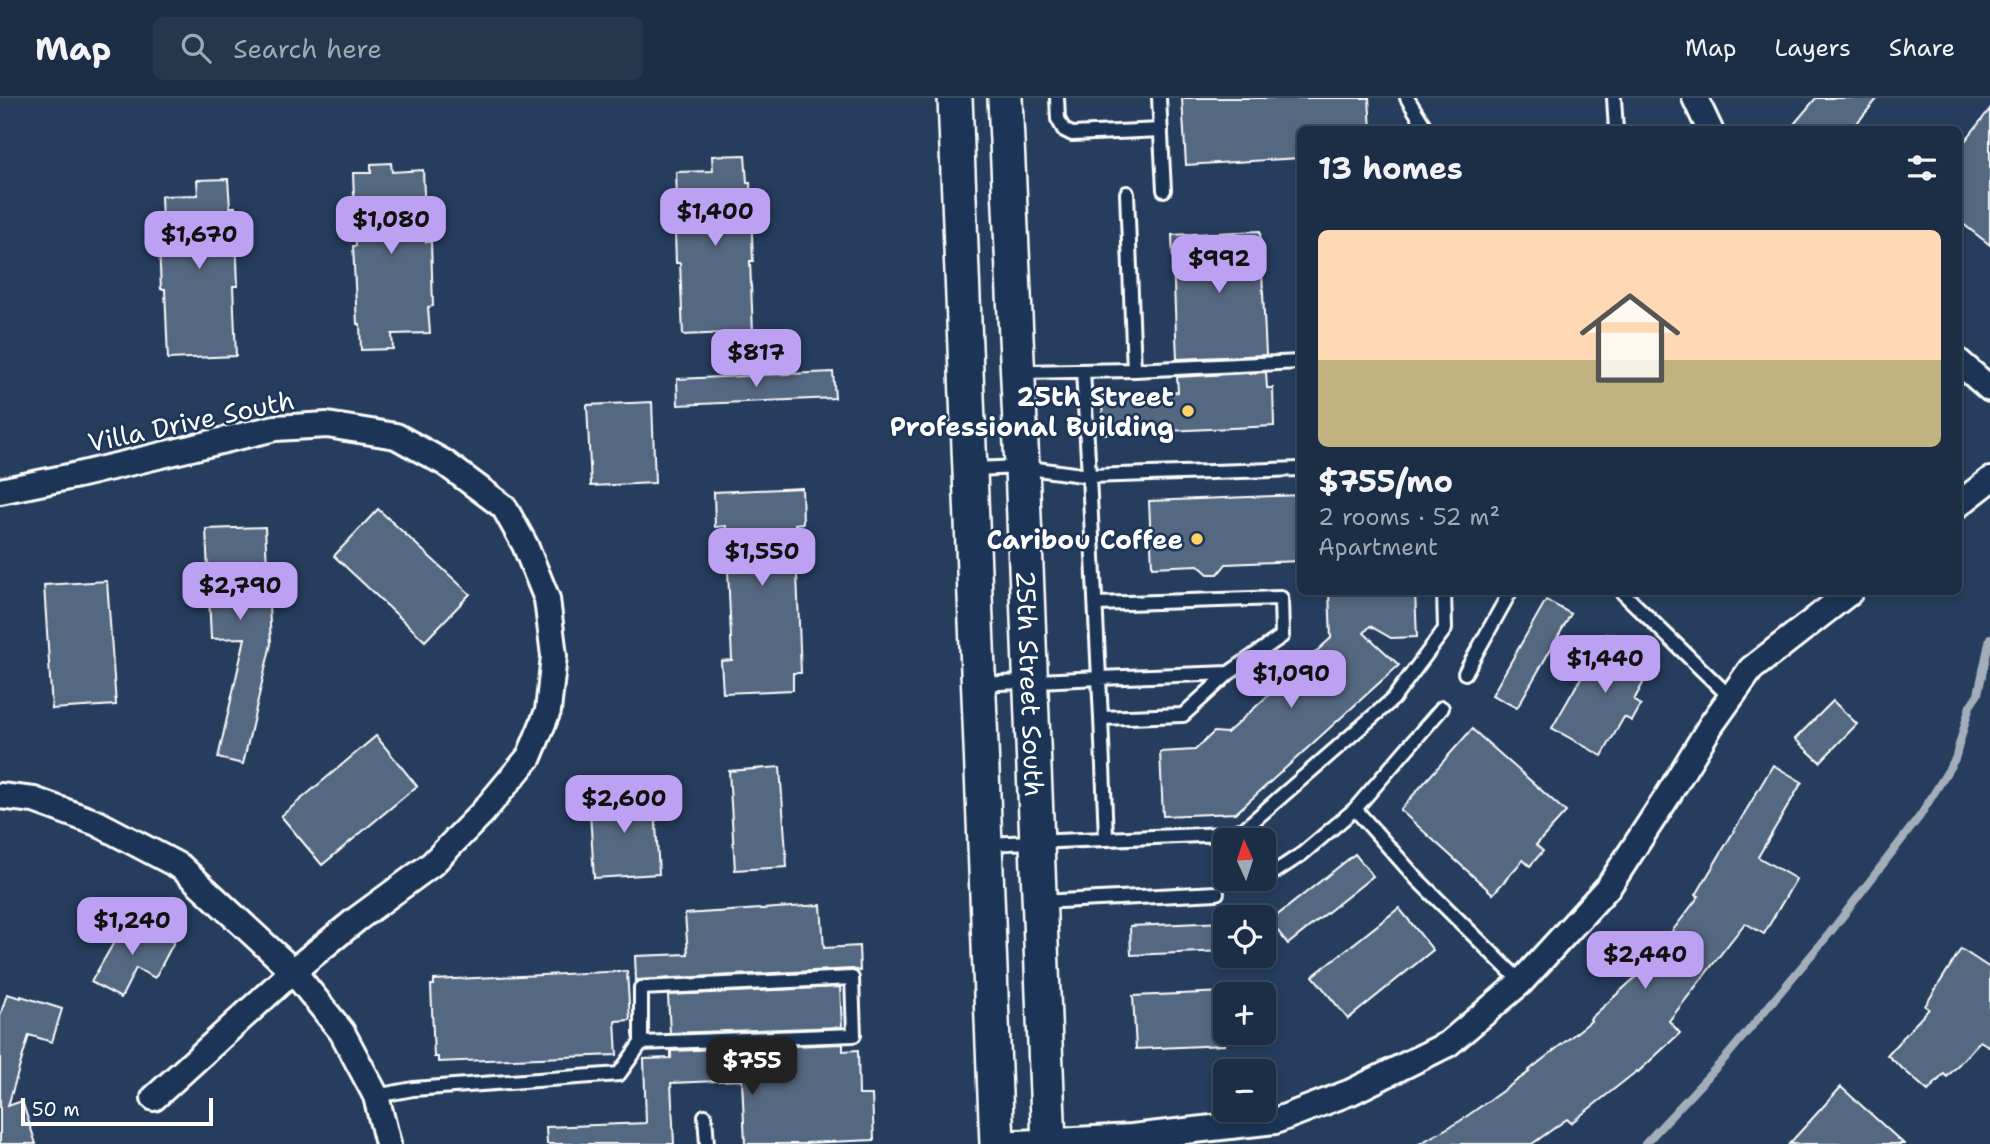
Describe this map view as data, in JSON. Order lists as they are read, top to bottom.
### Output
{
  "streets": {
    "main road": ["25th Street South"],
    "street": ["Villa Drive South"]
  },
  "places": ["25th Street Professional Building", "Caribou Coffee"],
  "scale_bar": "50 m",
  "north": "top",
  "page": {
    "header": "Map",
    "search": "Search here",
    "nav": ["Map", "Layers", "Share"],
    "heading": "13 homes",
    "price": [
      "$1,400",
      "$1,080",
      "$1,670",
      "$992",
      "$817",
      "$1,550",
      "$2,790",
      "$1,440",
      "$1,090",
      "$2,600",
      "$1,240",
      "$2,440",
      "$755"
    ],
    "list": [
      {
        "name": "$755/mo",
        "note": "2 rooms · 52 m² · Apartment"
      }
    ],
    "map_buttons": ["+", "−"],
    "scale": "50 m"
  }
}
